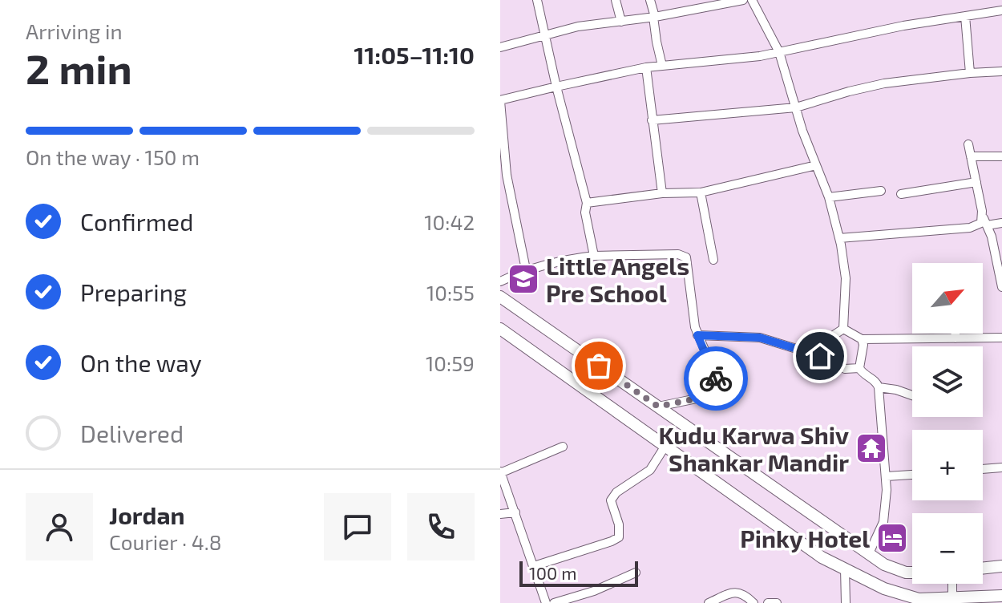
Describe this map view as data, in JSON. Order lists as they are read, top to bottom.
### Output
{
  "places": {
    "school or university": ["Little Angels Pre School"],
    "temple": ["Kudu Karwa Shiv Shankar Mandir"],
    "hotel": ["Pinky Hotel"]
  },
  "scale_bar": "100 m",
  "north": "top right",
  "page": {
    "heading": ["2 min", "Arriving in", "11:05–11:10"],
    "panel": ["Jordan", "Courier · 4.8"],
    "bar": "On the way · 150 m",
    "list": [
      ["Confirmed", "10:42"],
      ["Preparing", "10:55"],
      ["On the way", "10:59"],
      "Delivered"
    ],
    "map_buttons": ["+", "−"],
    "scale": "100 m"
  }
}
